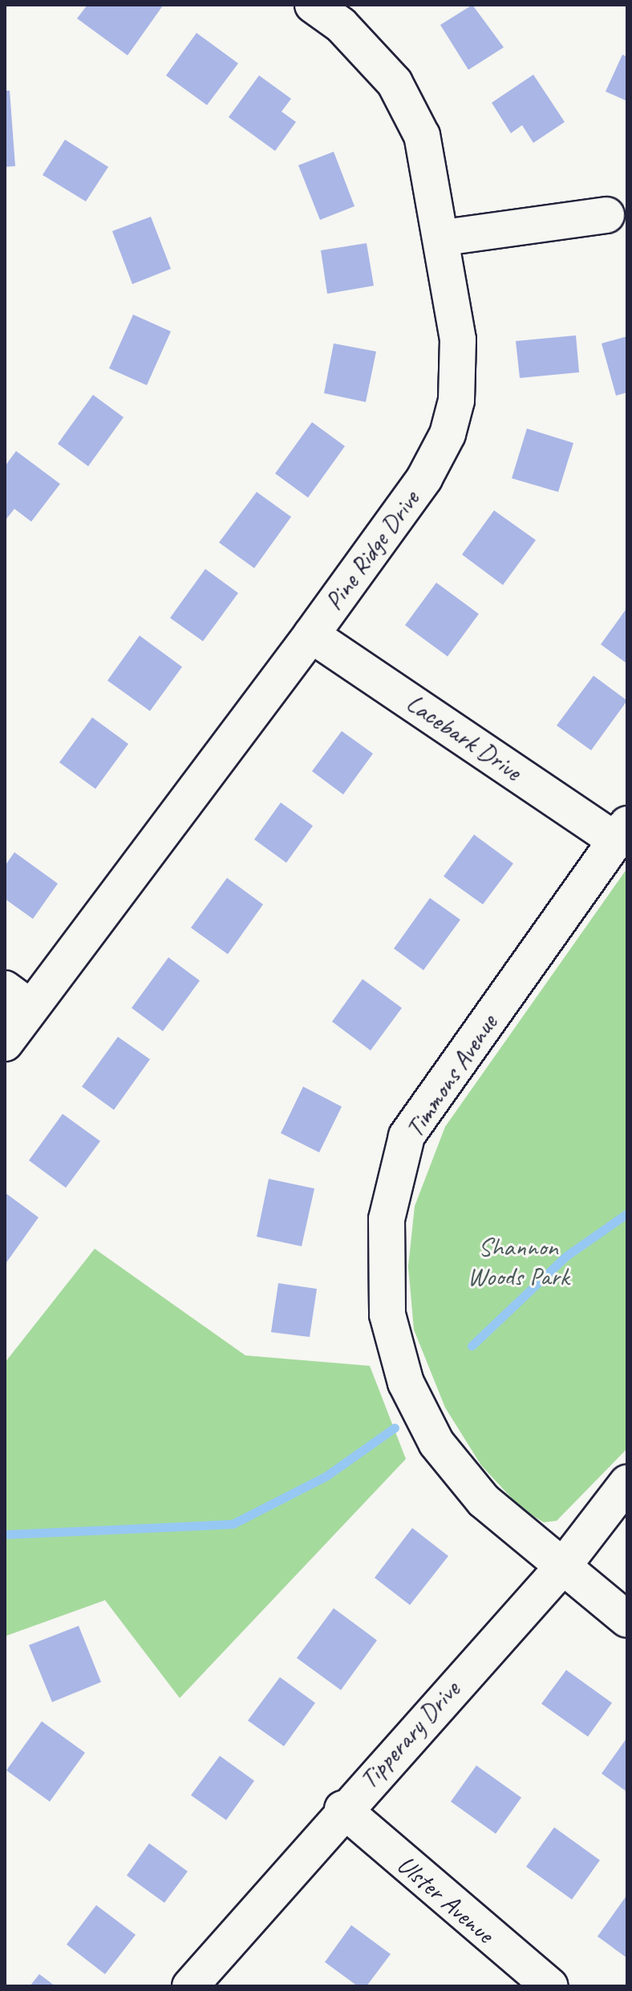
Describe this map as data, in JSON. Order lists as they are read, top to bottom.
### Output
{
  "streets": {
    "street": [
      "Pine Ridge Drive",
      "Lacebark Drive",
      "Timmons Avenue",
      "Tipperary Drive",
      "Ulster Avenue"
    ]
  },
  "crossings": [
    ["Pine Ridge Drive", "Lacebark Drive"],
    ["Lacebark Drive", "Timmons Avenue"],
    ["Timmons Avenue", "Tipperary Drive"],
    ["Tipperary Drive", "Ulster Avenue"]
  ],
  "parks": ["Shannon Woods Park"]
}
